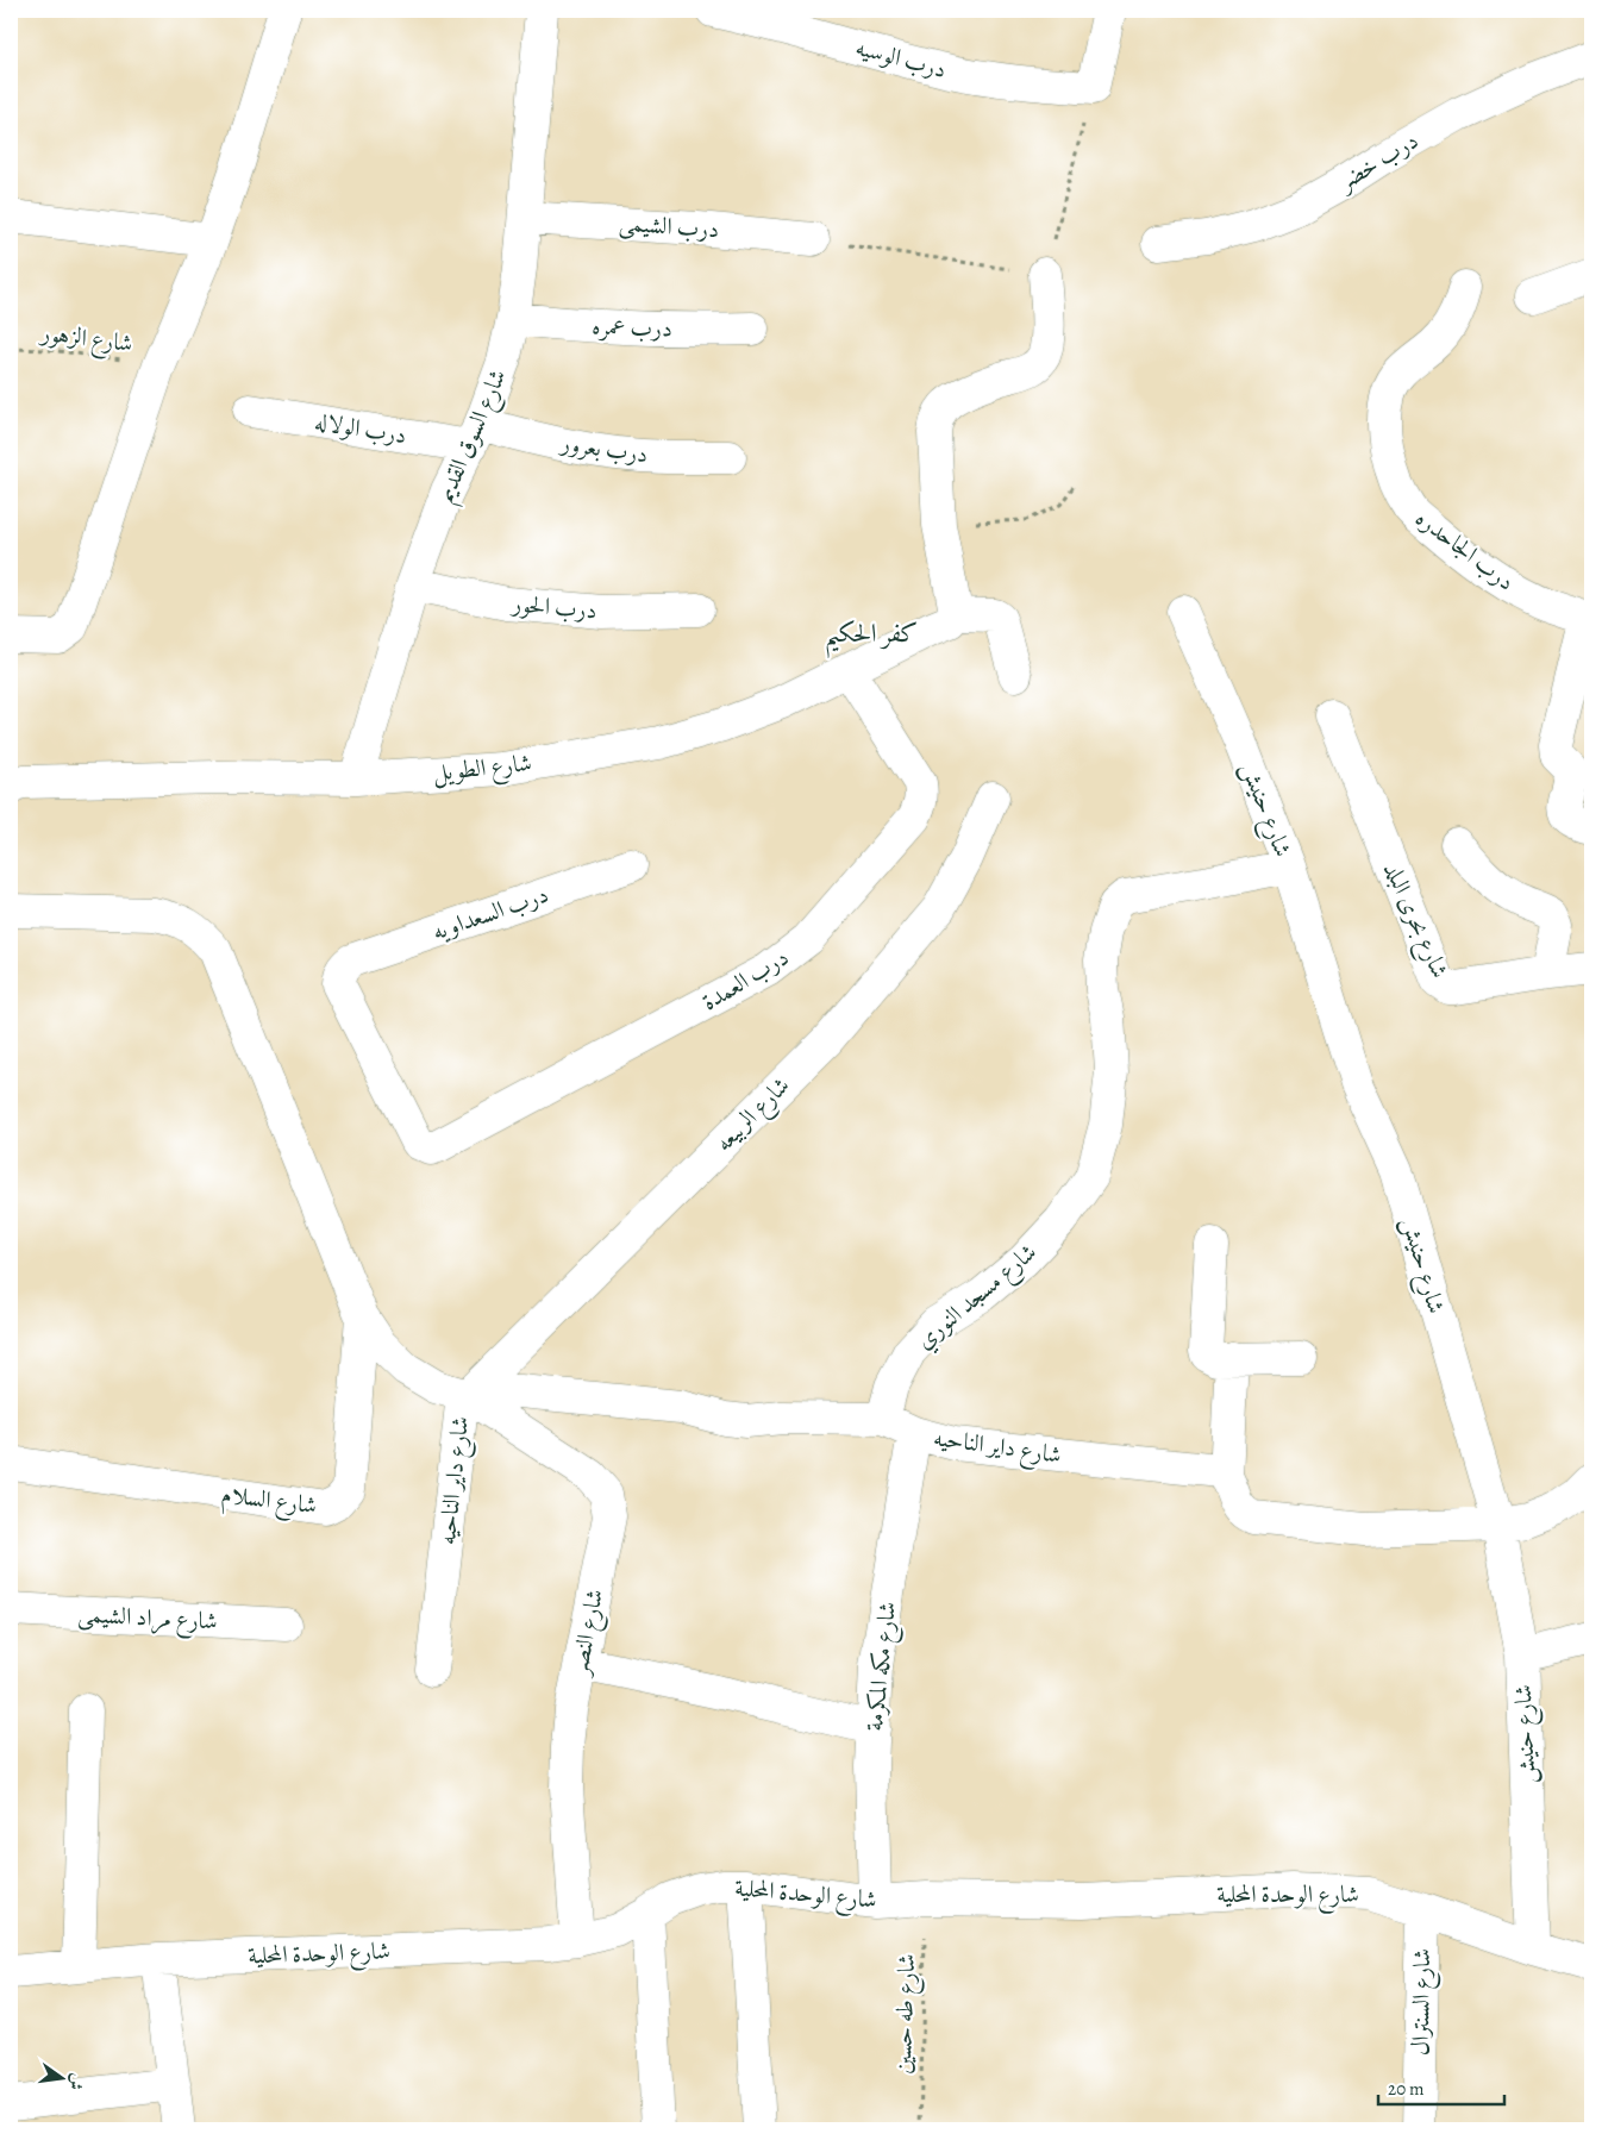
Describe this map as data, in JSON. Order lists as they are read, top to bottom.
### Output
{
  "streets": {
    "street": [
      "درب الوسيه",
      "درب خضر",
      "درب الشيمى",
      "درب عمره",
      "درب الولاله",
      "شارع السوق القديم",
      "درب بعرور",
      "درب الجاحدره",
      "درب الحور",
      "شارع الطويل",
      "شارع حنيش",
      "درب السعداويه",
      "شارع بحرى البلد",
      "درب العمدة",
      "شارع الربيعه",
      "شارع مسجد النوري",
      "شارع داير الناحيه",
      "شارع السلام",
      "شارع مراد الشيمى",
      "شارع النصر",
      "شارع مكه المكرمة",
      "شارع الوحدة المحلية",
      "شارع السنترال"
    ],
    "path": ["شارع الزهور", "شارع طه حسين"]
  },
  "crossings": [
    ["درب الشيمى", "شارع السوق القديم"],
    ["درب عمره", "شارع السوق القديم"],
    ["درب الولاله", "شارع السوق القديم"],
    ["درب الولاله", "درب بعرور"],
    ["شارع السوق القديم", "درب بعرور"],
    ["شارع السوق القديم", "درب الحور"],
    ["شارع السوق القديم", "شارع الطويل"],
    ["شارع الطويل", "درب العمدة"],
    ["شارع حنيش", "شارع مسجد النوري"],
    ["شارع حنيش", "شارع الوحدة المحلية"],
    ["درب السعداويه", "درب العمدة"],
    ["شارع الربيعه", "شارع داير الناحيه"],
    ["شارع الربيعه", "شارع النصر"],
    ["شارع مسجد النوري", "شارع داير الناحيه"],
    ["شارع داير الناحيه", "شارع النصر"],
    ["شارع داير الناحيه", "شارع مكه المكرمة"],
    ["شارع النصر", "شارع الوحدة المحلية"],
    ["شارع مكه المكرمة", "شارع الوحدة المحلية"],
    ["شارع الوحدة المحلية", "شارع السنترال"],
    ["شارع الوحدة المحلية", "شارع طه حسين"]
  ],
  "districts": ["كفر الحكيم"],
  "scale_bar": "20 m",
  "north": "right"
}
